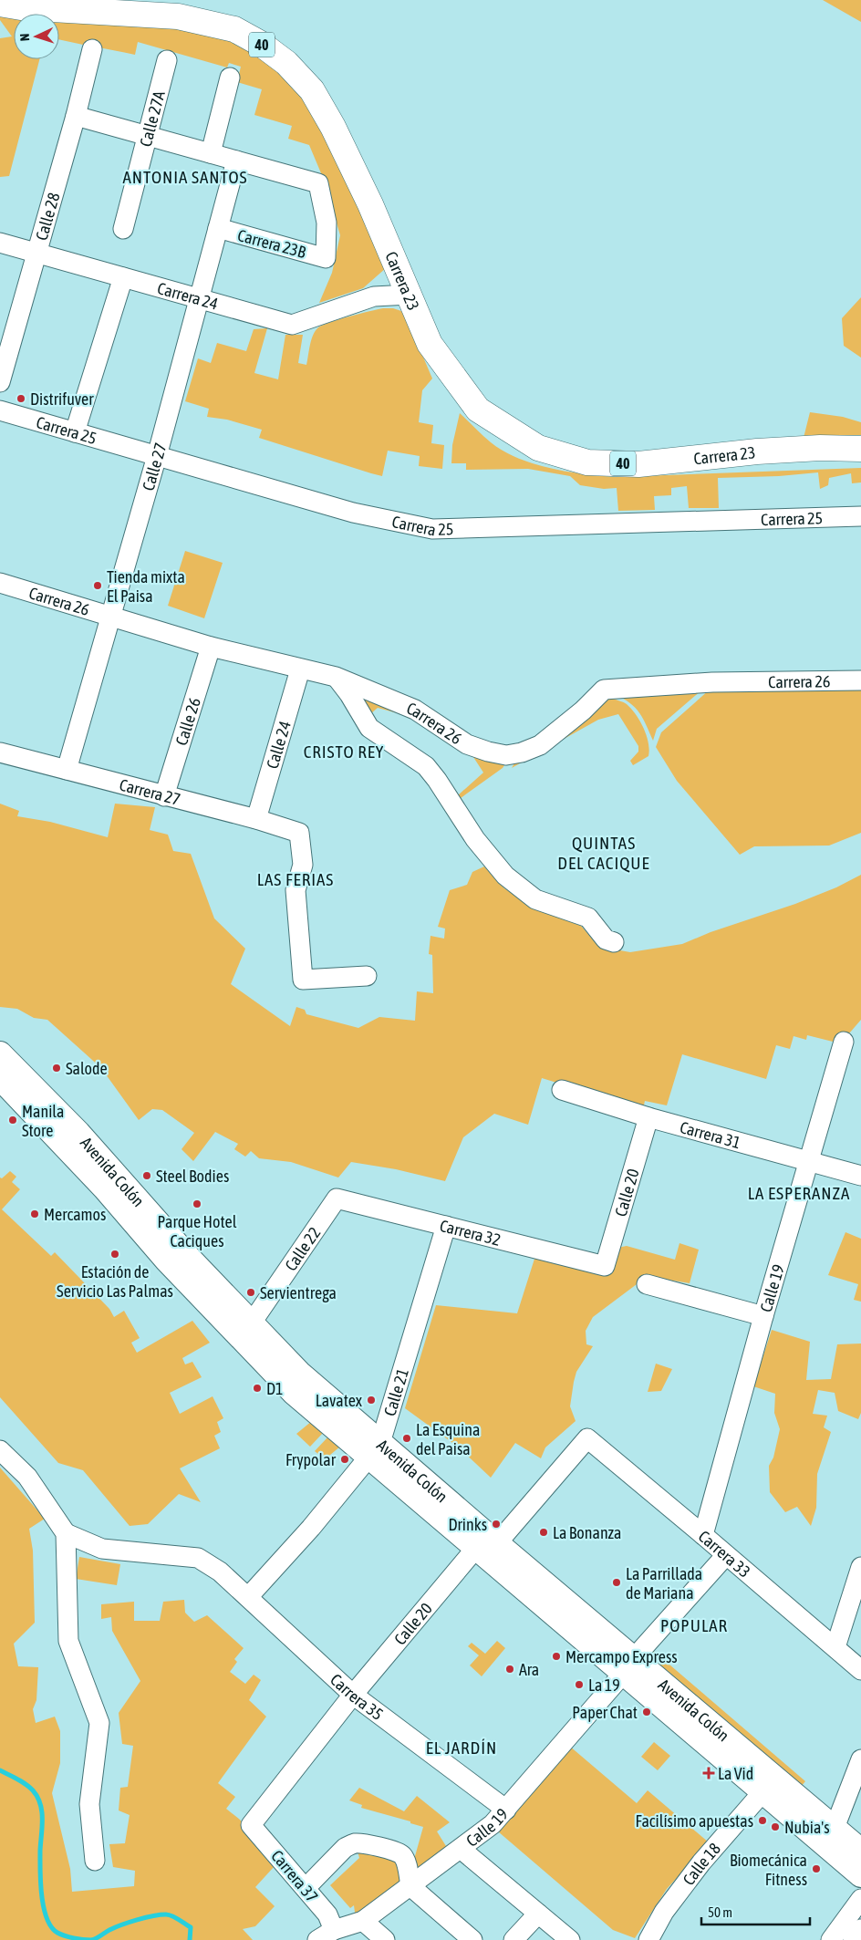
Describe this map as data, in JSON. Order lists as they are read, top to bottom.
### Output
{
  "streets": {
    "highway": ["40", "Carrera 23"],
    "main road": ["Avenida Colón"],
    "street": [
      "Calle 27A",
      "Calle 28",
      "Carrera 23B",
      "Carrera 24",
      "Carrera 25",
      "Calle 27",
      "Carrera 26",
      "Calle 26",
      "Calle 24",
      "Carrera 27",
      "Carrera 31",
      "Calle 20",
      "Carrera 32",
      "Calle 22",
      "Calle 19",
      "Calle 21",
      "Carrera 33",
      "Carrera 35",
      "Calle 18",
      "Carrera 37"
    ]
  },
  "crossings": [
    ["Calle 28", "Carrera 24"],
    ["Carrera 23B", "Calle 27"],
    ["Carrera 23", "Carrera 24"],
    ["Carrera 24", "Calle 27"],
    ["Carrera 25", "Calle 27"],
    ["Calle 27", "Carrera 26"],
    ["Calle 27", "Carrera 27"],
    ["Carrera 26", "Calle 26"],
    ["Carrera 26", "Calle 24"],
    ["Calle 26", "Carrera 27"],
    ["Calle 24", "Carrera 27"],
    ["Carrera 31", "Calle 20"],
    ["Carrera 31", "Calle 19"],
    ["Avenida Colón", "Calle 20"],
    ["Avenida Colón", "Calle 22"],
    ["Avenida Colón", "Calle 19"],
    ["Avenida Colón", "Calle 21"],
    ["Avenida Colón", "Calle 18"],
    ["Calle 20", "Carrera 32"],
    ["Calle 20", "Carrera 33"],
    ["Calle 20", "Carrera 35"],
    ["Calle 20", "Carrera 37"],
    ["Carrera 32", "Calle 22"],
    ["Carrera 32", "Calle 21"],
    ["Calle 19", "Carrera 33"],
    ["Calle 19", "Carrera 35"],
    ["Calle 19", "Carrera 37"],
    ["Calle 21", "Carrera 35"]
  ],
  "districts": [
    "ANTONIA SANTOS",
    "CRISTO REY",
    "QUINTAS DEL CACIQUE",
    "LAS FERIAS",
    "LA ESPERANZA",
    "POPULAR",
    "EL JARDÍN"
  ],
  "places": {
    "other": [
      "Distrifuver",
      "Tienda mixta El Paisa",
      "Salode",
      "Manila Store",
      "Steel Bodies",
      "Parque Hotel Caciques",
      "Mercamos",
      "Estación de Servicio Las Palmas",
      "Servientrega",
      "D1",
      "Lavatex",
      "La Esquina del Paisa",
      "Frypolar",
      "Drinks",
      "La Bonanza",
      "La Parrillada de Mariana",
      "Mercampo Express",
      "Ara",
      "La 19",
      "Paper Chat",
      "Facilísimo apuestas",
      "Nubia's",
      "Biomecánica Fitness"
    ],
    "health": ["La Vid"]
  },
  "scale_bar": "50 m",
  "north": "left"
}
